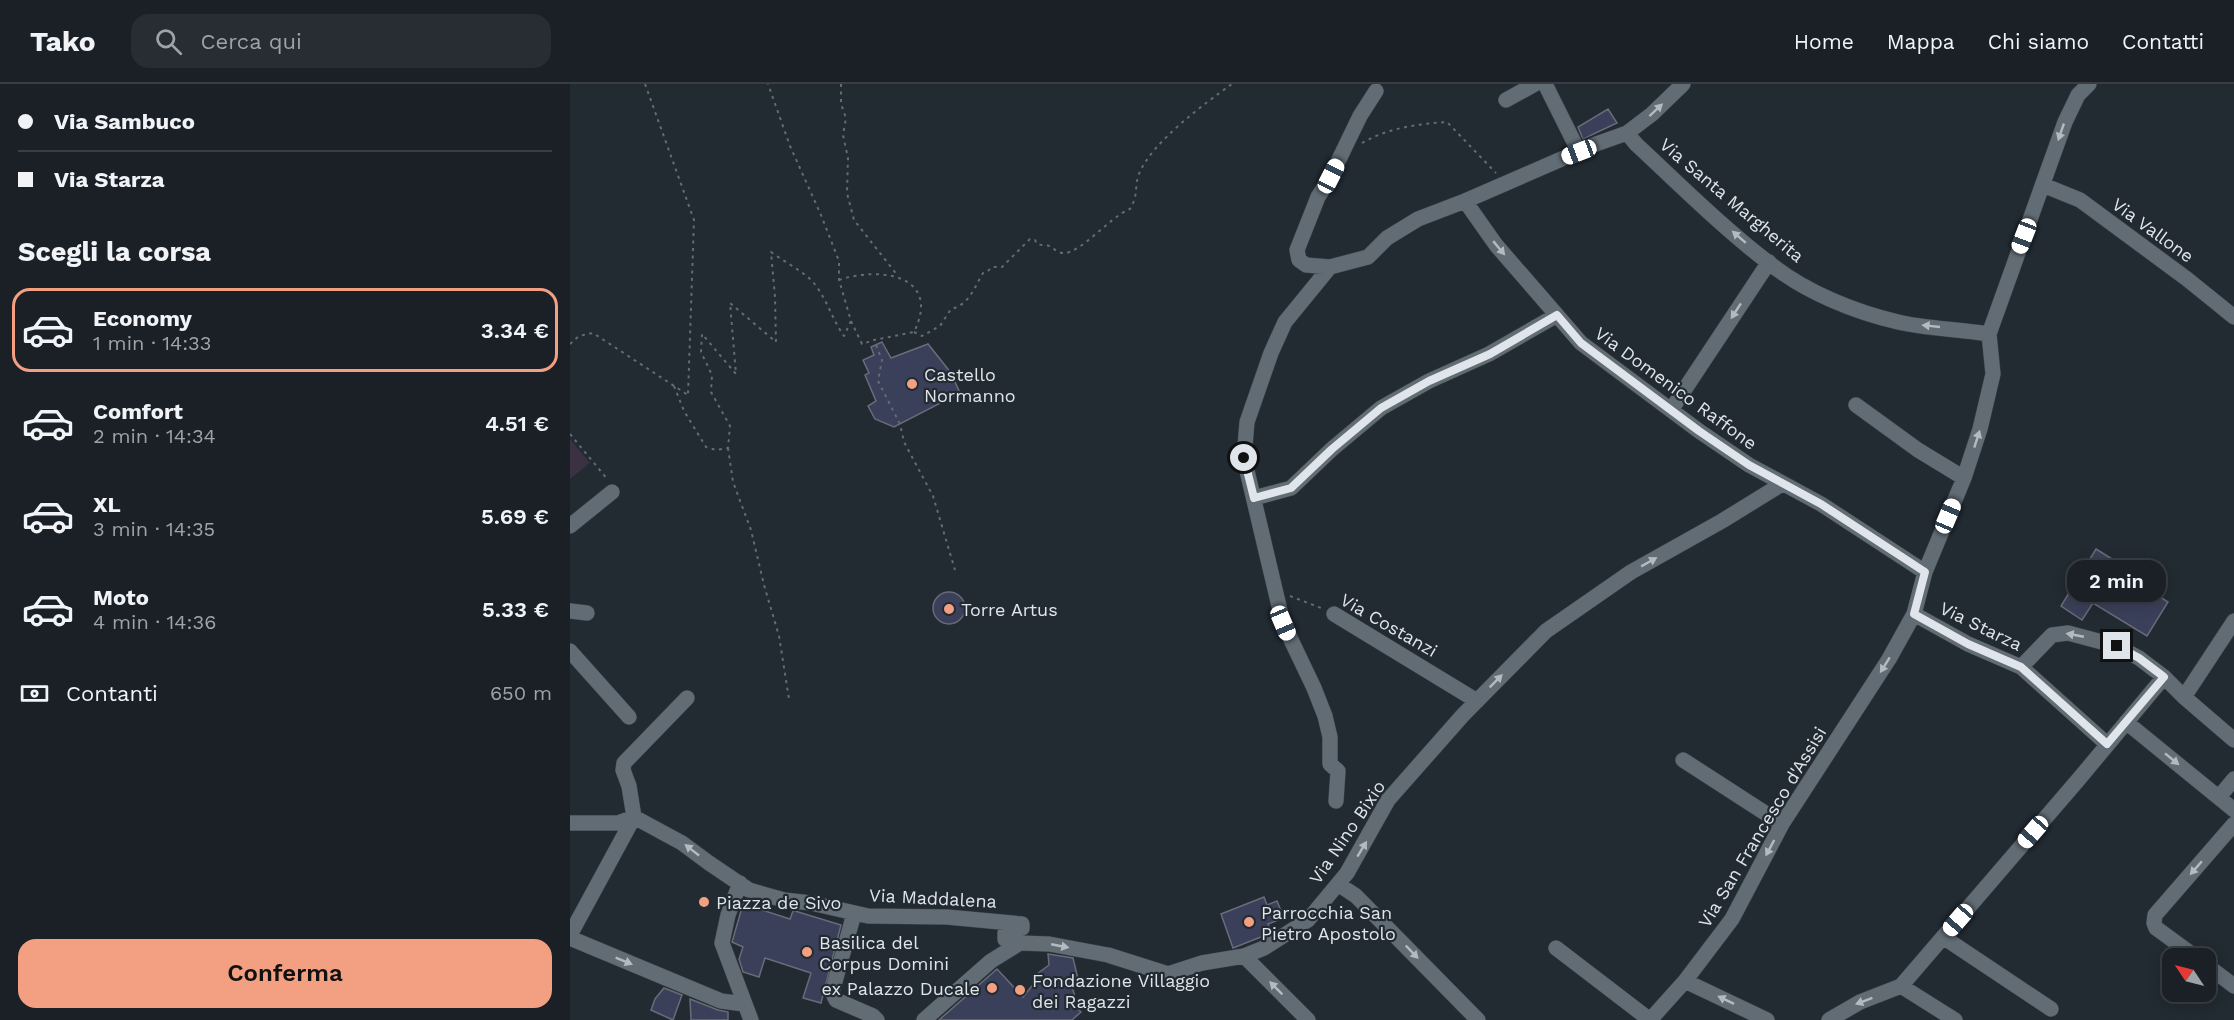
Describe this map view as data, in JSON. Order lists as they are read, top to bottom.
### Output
{
  "streets": {
    "street": [
      "Via Santa Margherita",
      "Via Vallone",
      "Via Domenico Raffone",
      "Via Costanzi",
      "Via Starza",
      "Via San Francesco d'Assisi",
      "Via Nino Bixio",
      "Via Maddalena"
    ]
  },
  "crossings": [
    ["Via Santa Margherita", "Via San Francesco d'Assisi"],
    ["Via Domenico Raffone", "Via San Francesco d'Assisi"],
    ["Via Domenico Raffone", "Via Nino Bixio"],
    ["Via Costanzi", "Via Nino Bixio"],
    ["Via Starza", "Via San Francesco d'Assisi"],
    ["Via Nino Bixio", "Via Maddalena"]
  ],
  "one_way": ["Via Santa Margherita", "Via Starza", "Via Nino Bixio"],
  "places": [
    "Castello Normanno",
    "Torre Artus",
    "Piazza de Sivo",
    "Parrocchia San Pietro Apostolo",
    "Basilica del Corpus Domini",
    "ex Palazzo Ducale",
    "Fondazione Villaggio dei Ragazzi"
  ],
  "north": "top left",
  "page": {
    "header": "Tako",
    "search": "Cerca qui",
    "nav": [
      "Home",
      "Mappa",
      "Chi siamo",
      "Contatti"
    ],
    "banner": ["Via Sambuco", "Via Starza"],
    "heading": "Scegli la corsa",
    "list": [
      {
        "name": "Economy",
        "note": "1 min · 14:33",
        "value": "3.34 €"
      },
      {
        "name": "Comfort",
        "note": "2 min · 14:34",
        "value": "4.51 €"
      },
      {
        "name": "XL",
        "note": "3 min · 14:35",
        "value": "5.69 €"
      },
      {
        "name": "Moto",
        "note": "4 min · 14:36",
        "value": "5.33 €"
      }
    ],
    "bubble": "2 min",
    "pay": ["Contanti", "650 m"],
    "buttons": "Conferma"
  }
}
